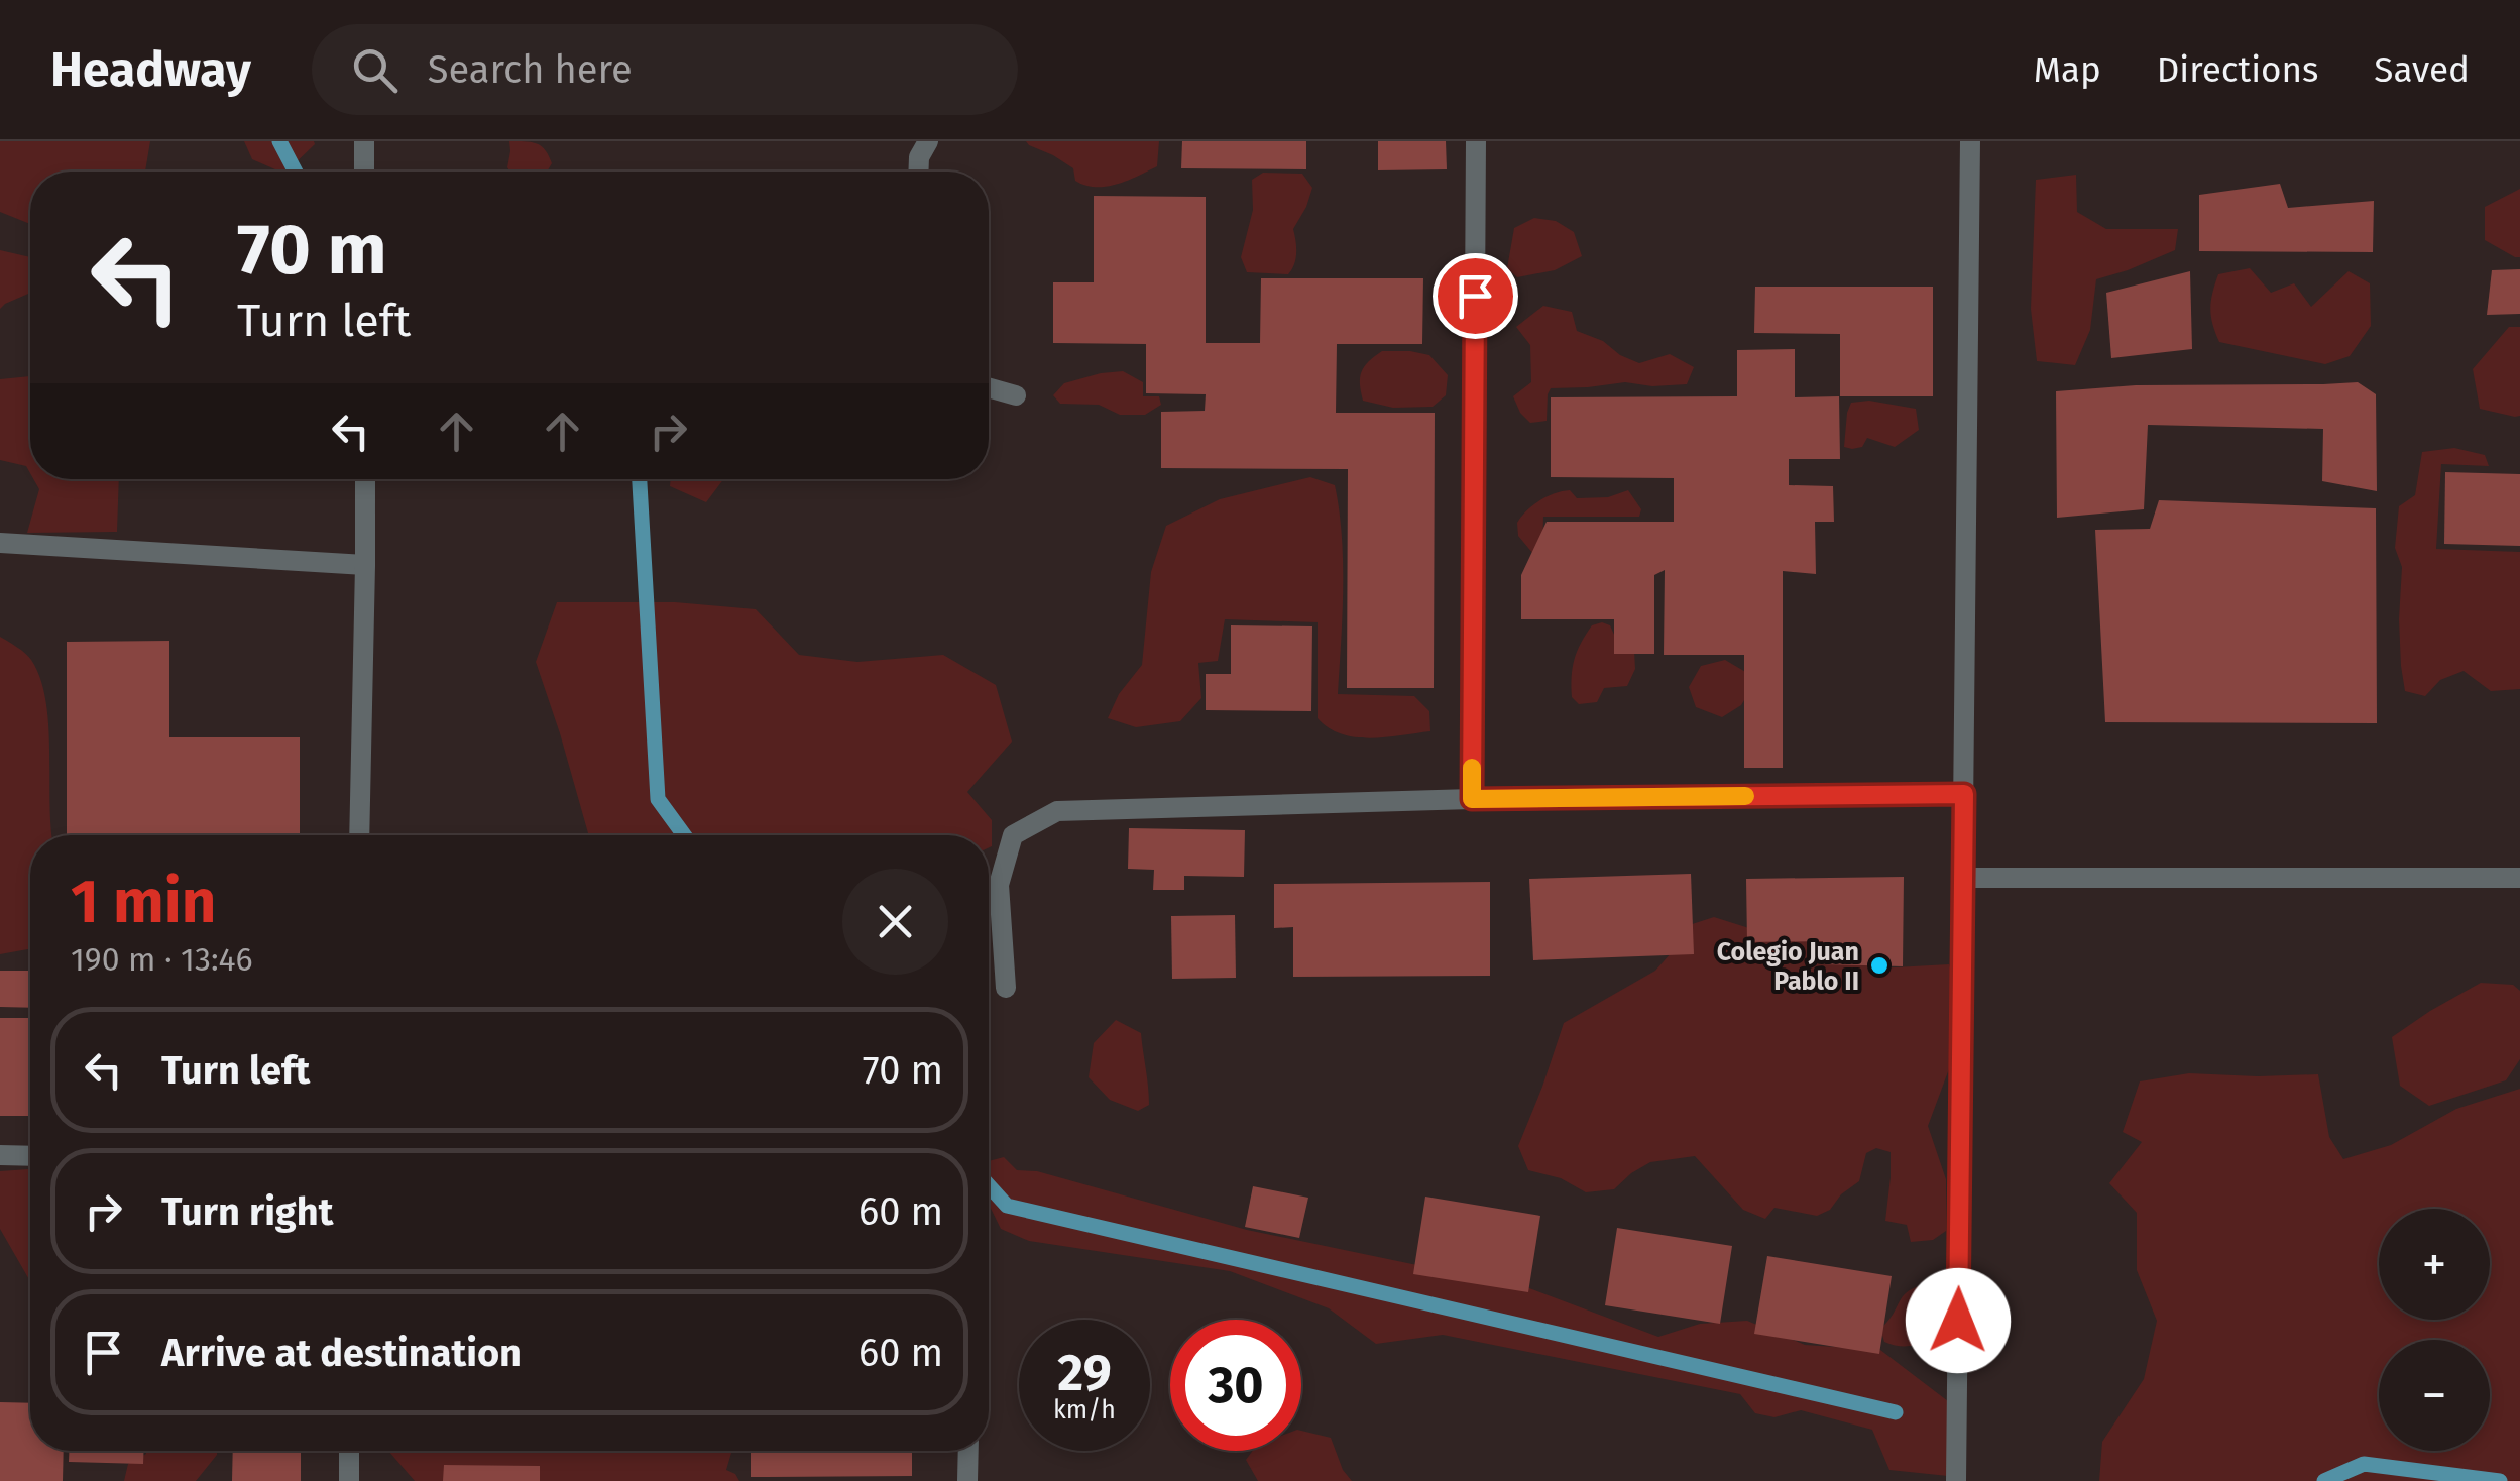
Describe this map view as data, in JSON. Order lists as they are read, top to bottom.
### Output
{
  "places": ["Colegio Juan Pablo II"],
  "page": {
    "header": "Headway",
    "search": "Search here",
    "nav": ["Map", "Directions", "Saved"],
    "turn": ["70 m", "Turn left"],
    "heading": ["1 min", "190 m · 13:46"],
    "list": [
      {
        "name": "Turn left",
        "value": "70 m"
      },
      {
        "name": "Turn right",
        "value": "60 m"
      },
      {
        "name": "Arrive at destination",
        "value": "60 m"
      }
    ],
    "map_buttons": ["+", "−"],
    "speed": "29 km/h",
    "limit": "30"
  }
}
